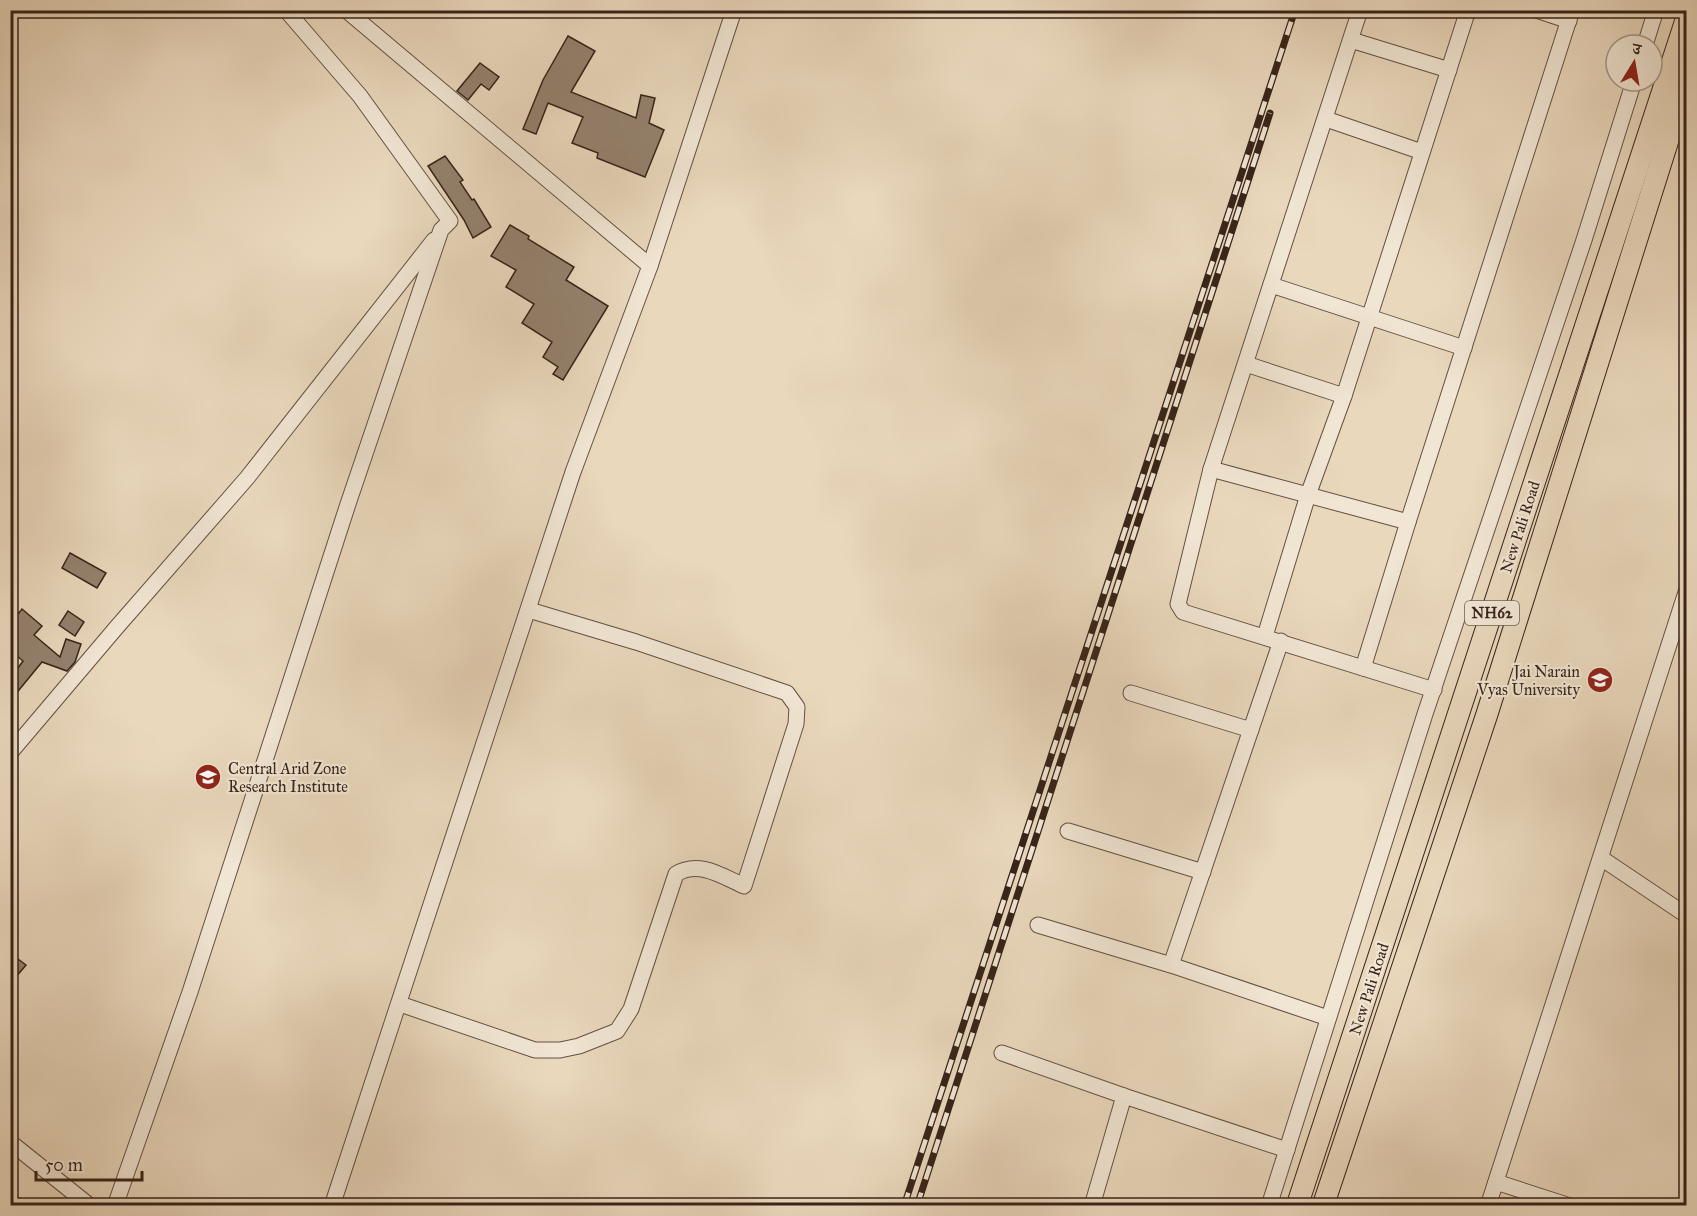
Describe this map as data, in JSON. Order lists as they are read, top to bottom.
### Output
{
  "streets": {
    "highway": ["New Pali Road", "NH62"]
  },
  "places": {
    "school or university": ["Jai Narain Vyas University", "Central Arid Zone Research Institute"]
  },
  "scale_bar": "50 m",
  "north": "top"
}
